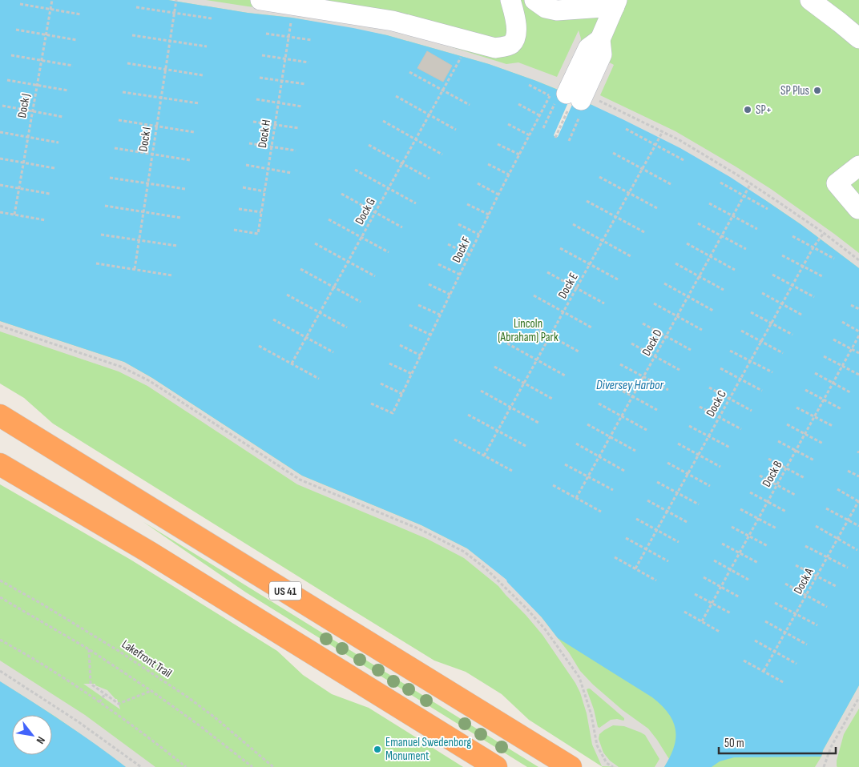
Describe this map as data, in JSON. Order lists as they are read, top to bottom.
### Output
{
  "streets": {
    "highway": ["US 41"],
    "path": [
      "Dock J",
      "Dock H",
      "Dock I",
      "Dock G",
      "Dock F",
      "Dock E",
      "Dock D",
      "Dock C",
      "Dock B",
      "Dock A",
      "Lakefront Trail"
    ]
  },
  "water": ["Diversey Harbor"],
  "parks": ["Lincoln (Abraham) Park"],
  "places": ["SP Plus", "SP+", "Emanuel Swedenborg Monument"],
  "scale_bar": "50 m",
  "north": "bottom right"
}
